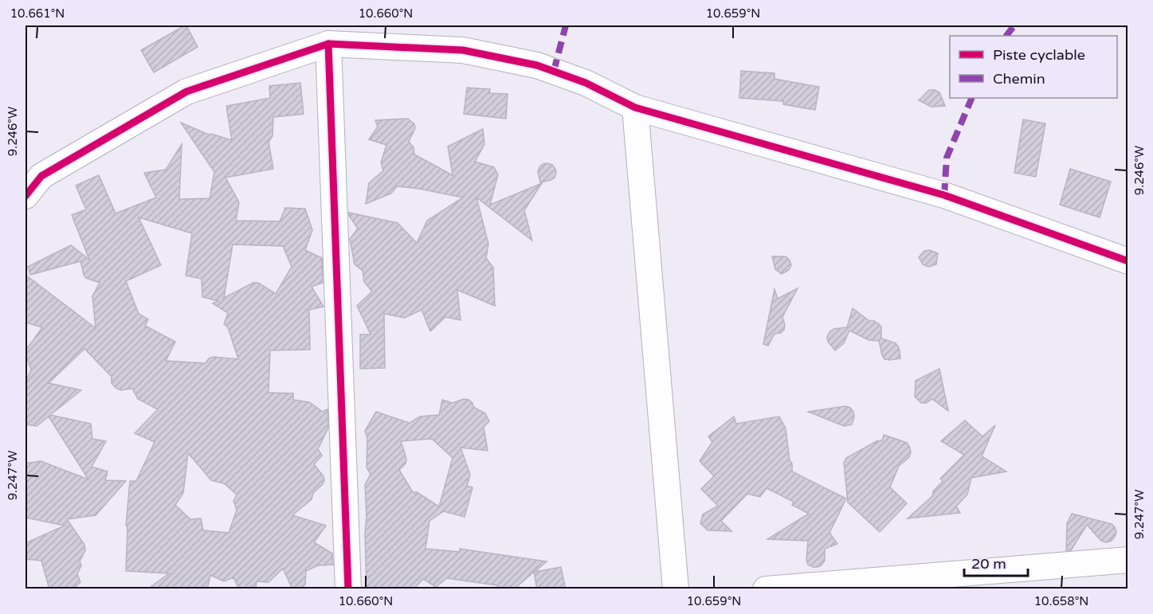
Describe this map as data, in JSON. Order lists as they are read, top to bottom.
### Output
{
  "legend": ["Piste cyclable", "Chemin"],
  "scale_bar": "20 m",
  "coordinates": [
    "10.661°N",
    "10.660°N",
    "10.659°N",
    "9.246°W",
    "9.247°W",
    "10.658°N"
  ]
}
